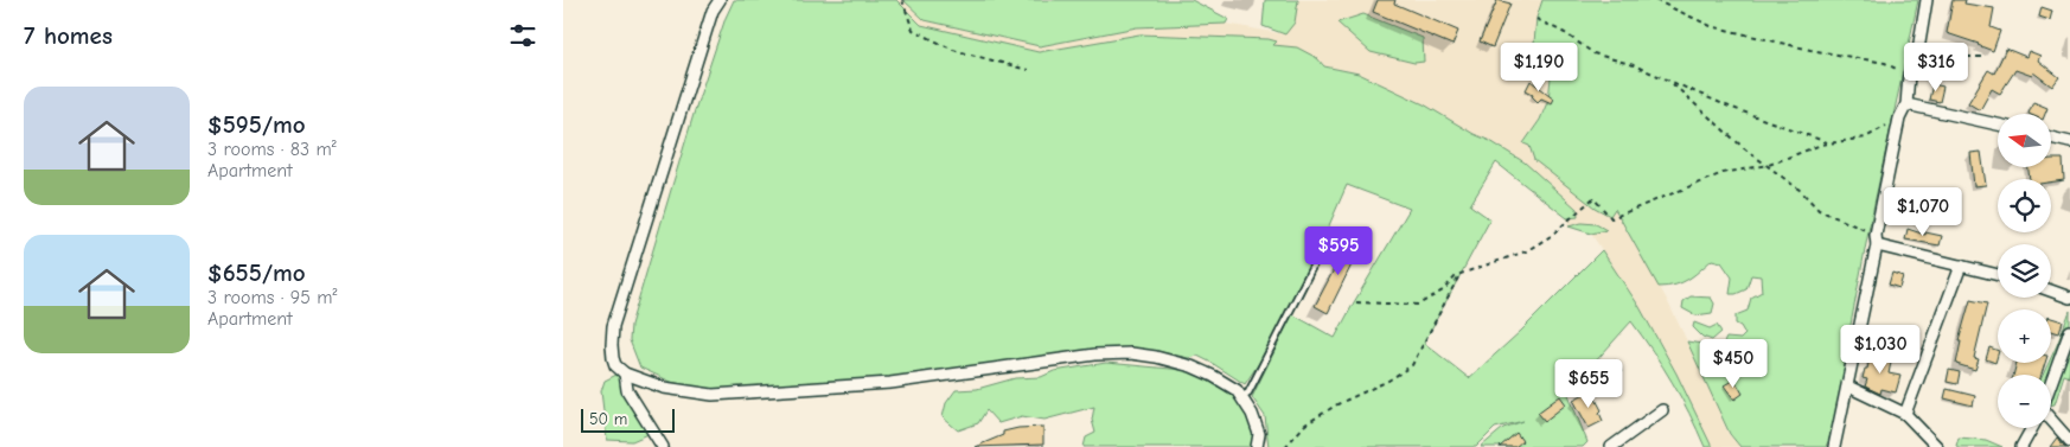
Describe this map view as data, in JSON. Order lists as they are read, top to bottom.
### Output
{
  "scale_bar": "50 m",
  "north": "left",
  "page": {
    "heading": "7 homes",
    "price": [
      "$1,190",
      "$316",
      "$1,070",
      "$595",
      "$1,030",
      "$450",
      "$655"
    ],
    "list": [
      {
        "name": "$595/mo",
        "note": "3 rooms · 83 m² · Apartment"
      },
      {
        "name": "$655/mo",
        "note": "3 rooms · 95 m² · Apartment"
      }
    ],
    "map_buttons": ["+", "−"],
    "scale": "50 m"
  }
}
